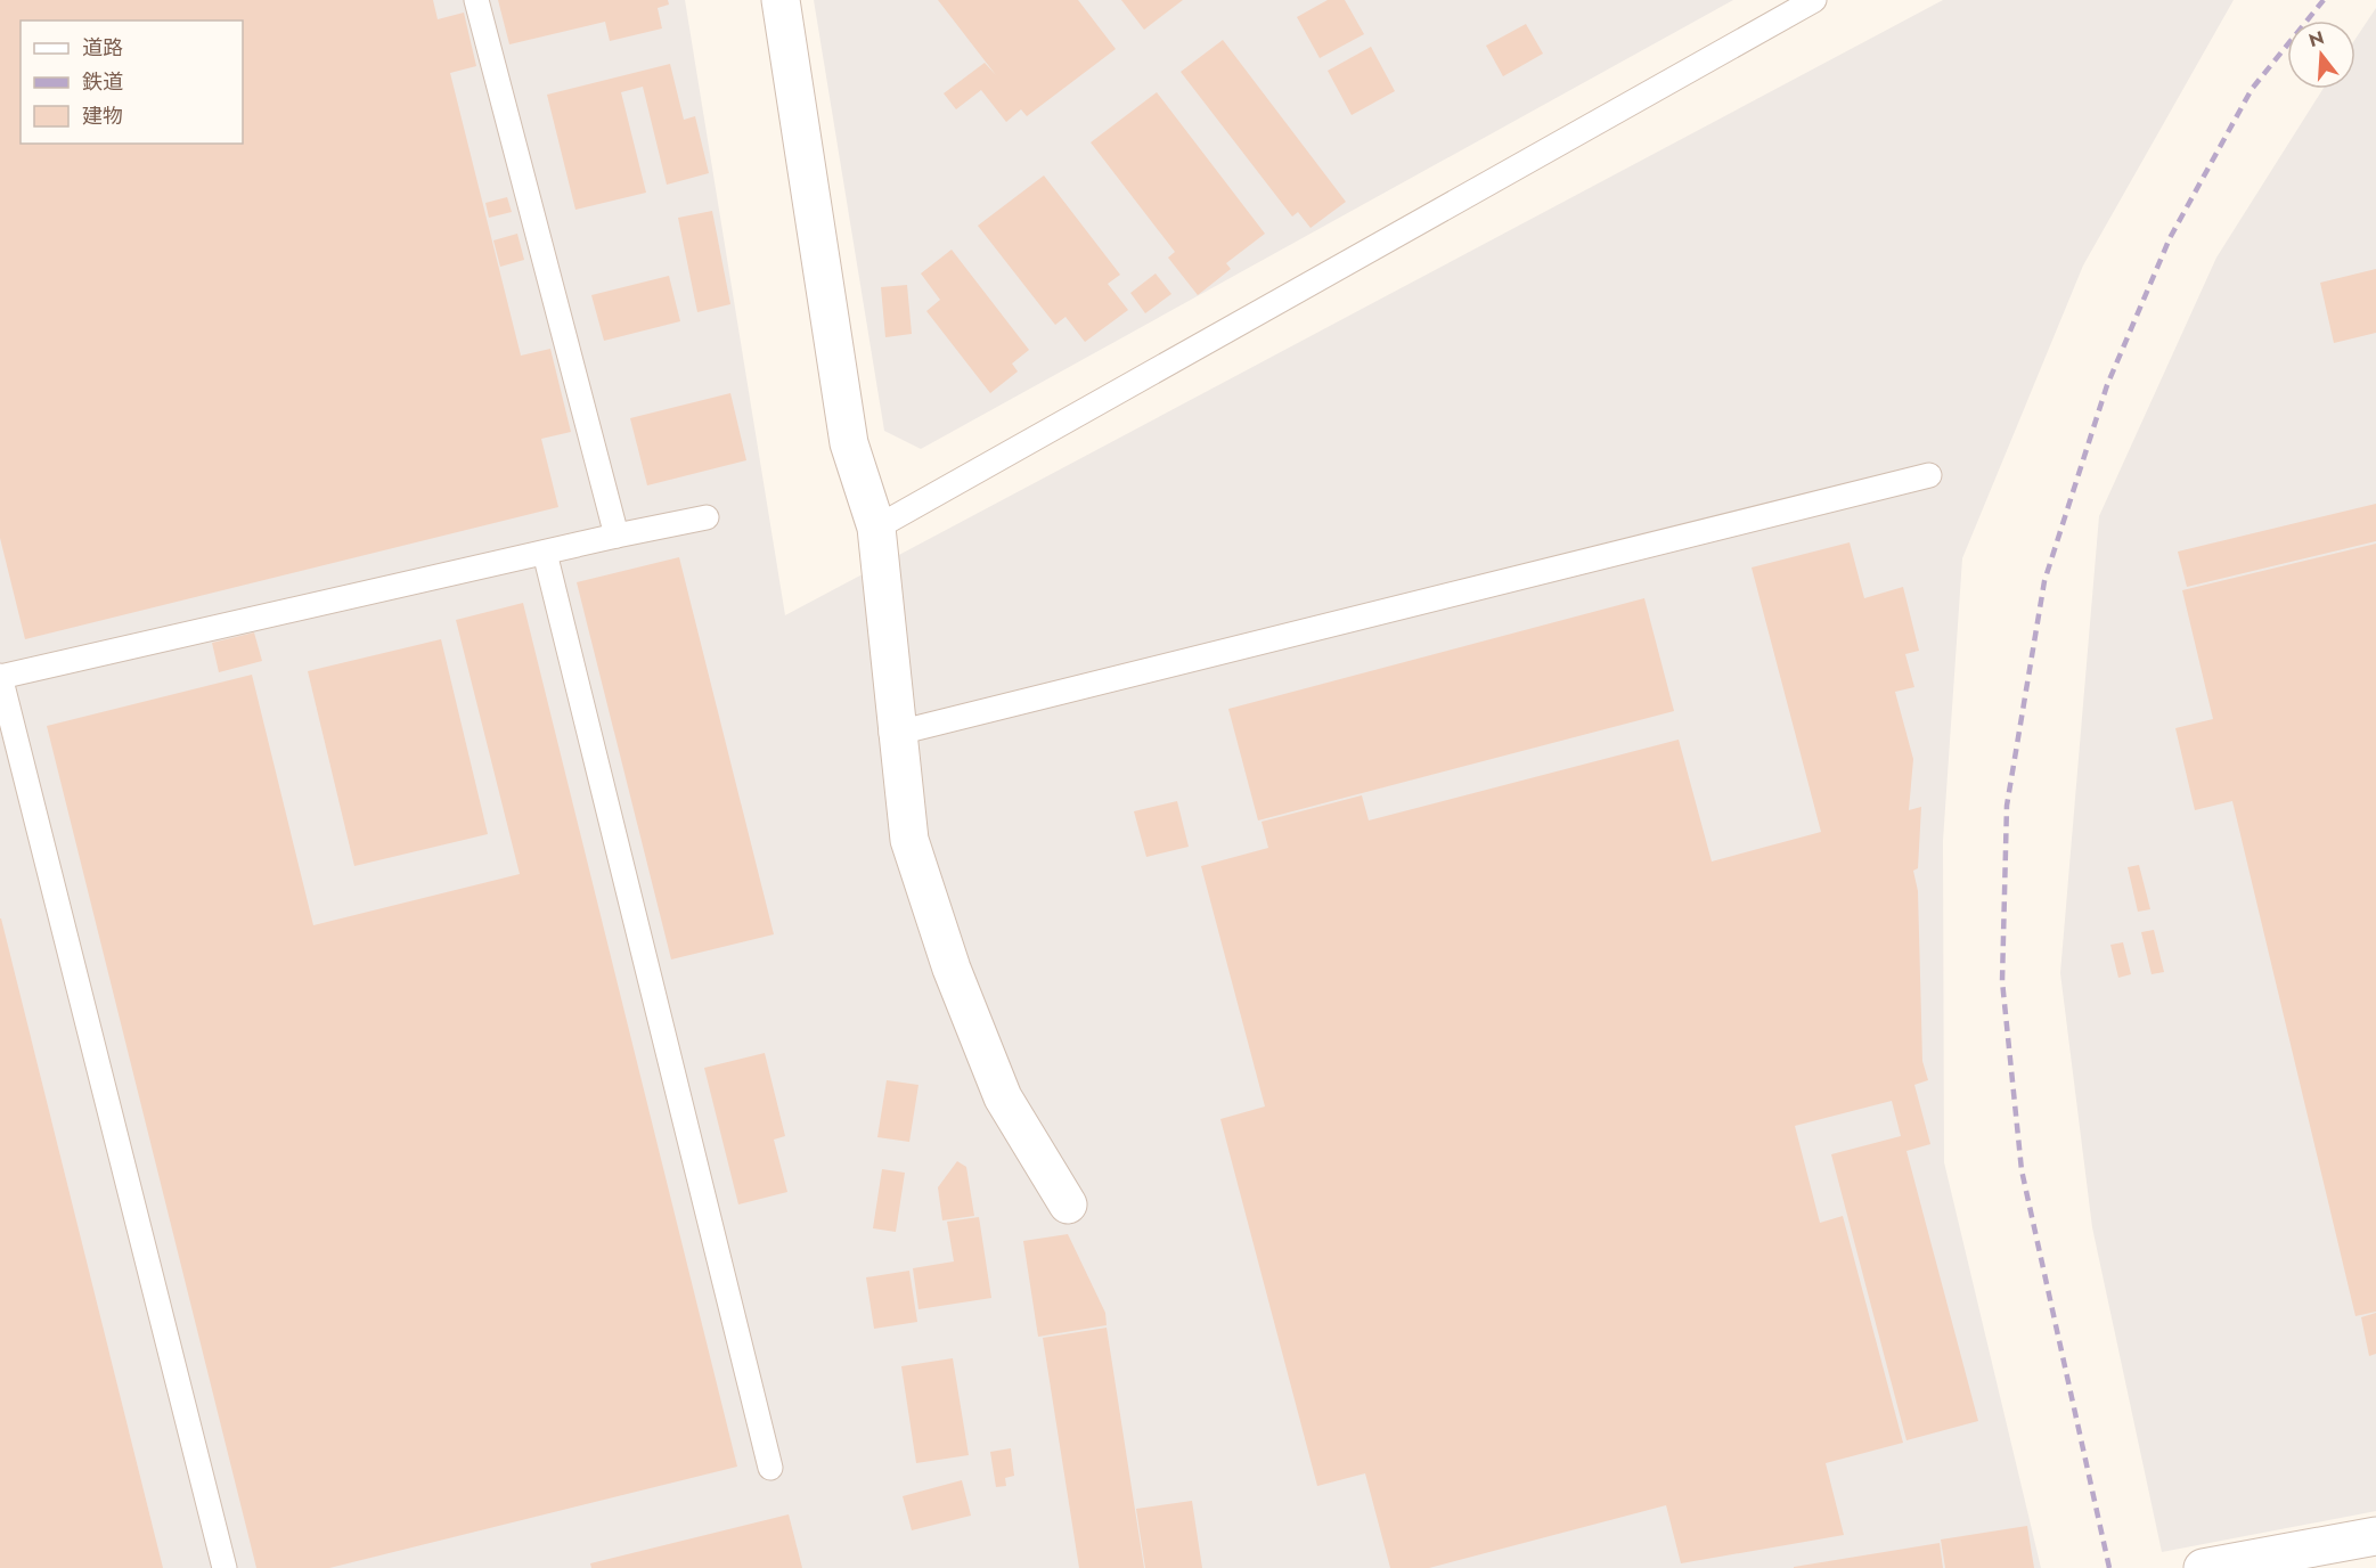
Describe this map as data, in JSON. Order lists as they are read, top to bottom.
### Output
{
  "legend": ["道路", "鉄道", "建物"],
  "north": "top"
}
